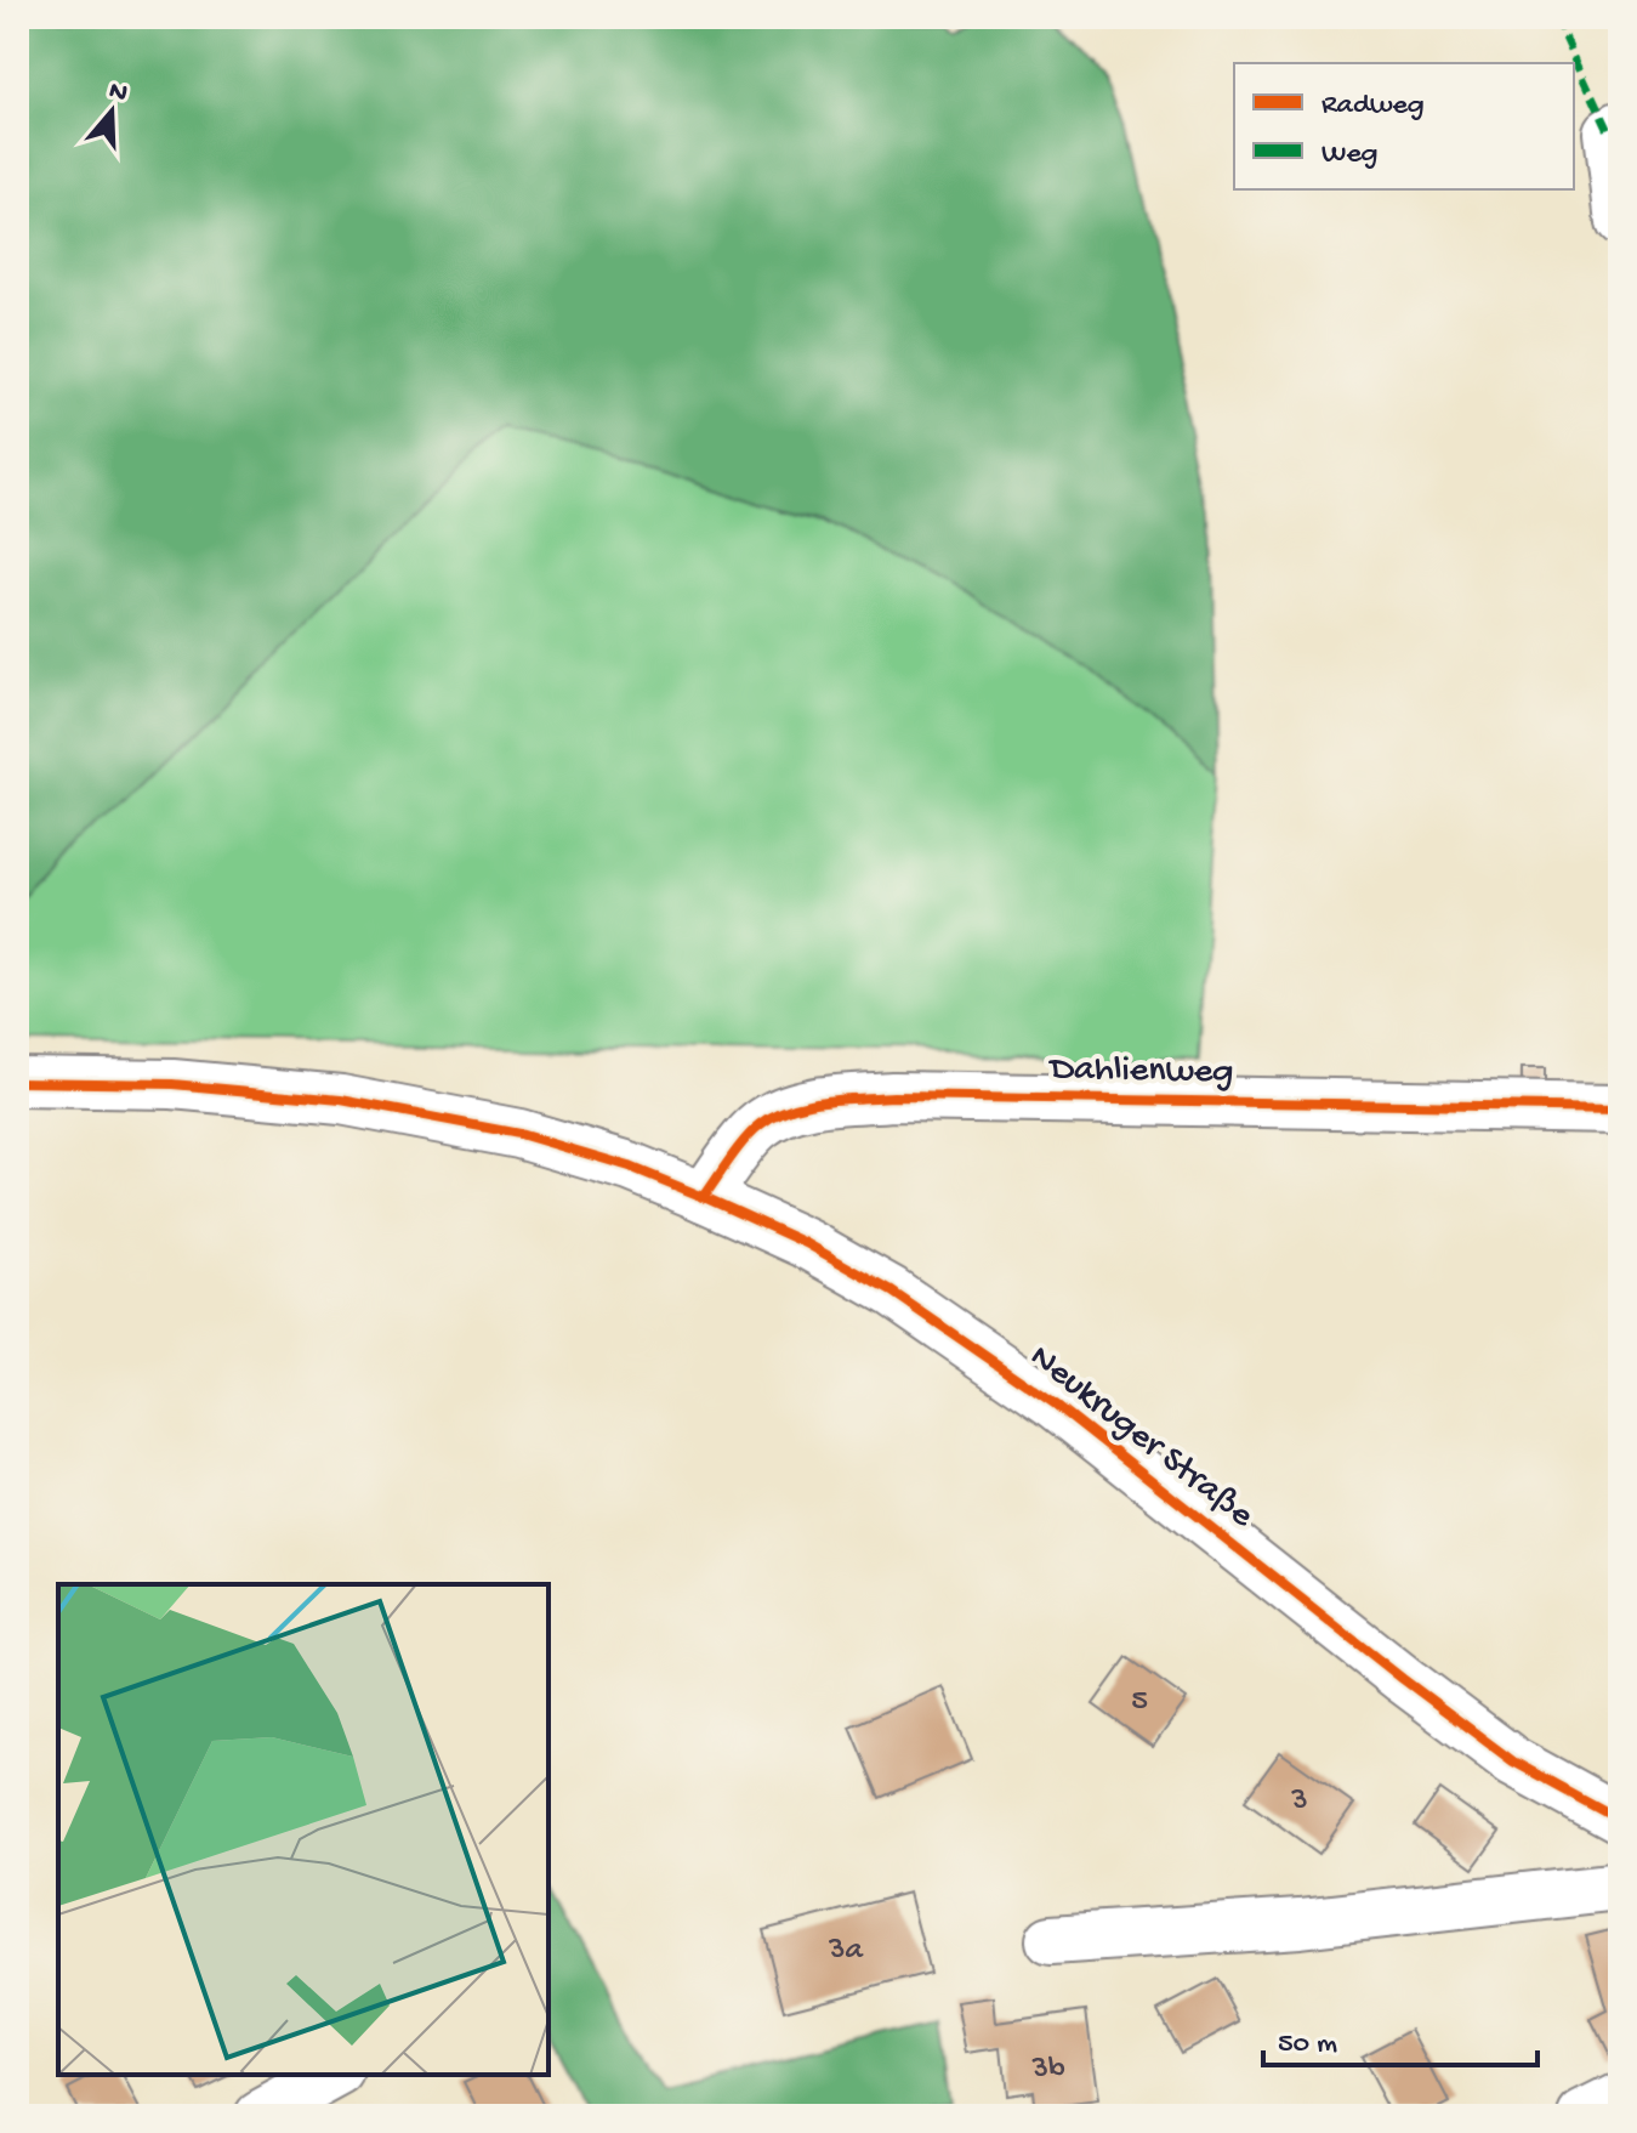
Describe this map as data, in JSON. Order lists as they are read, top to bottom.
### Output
{
  "streets": {
    "street": ["Dahlienweg", "Neukruger Straße"]
  },
  "crossings": [
    ["Dahlienweg", "Neukruger Straße"]
  ],
  "house_numbers": [
    "5",
    "3",
    "3a",
    "3b"
  ],
  "legend": ["Radweg", "Weg"],
  "scale_bar": "50 m",
  "north": "top"
}
